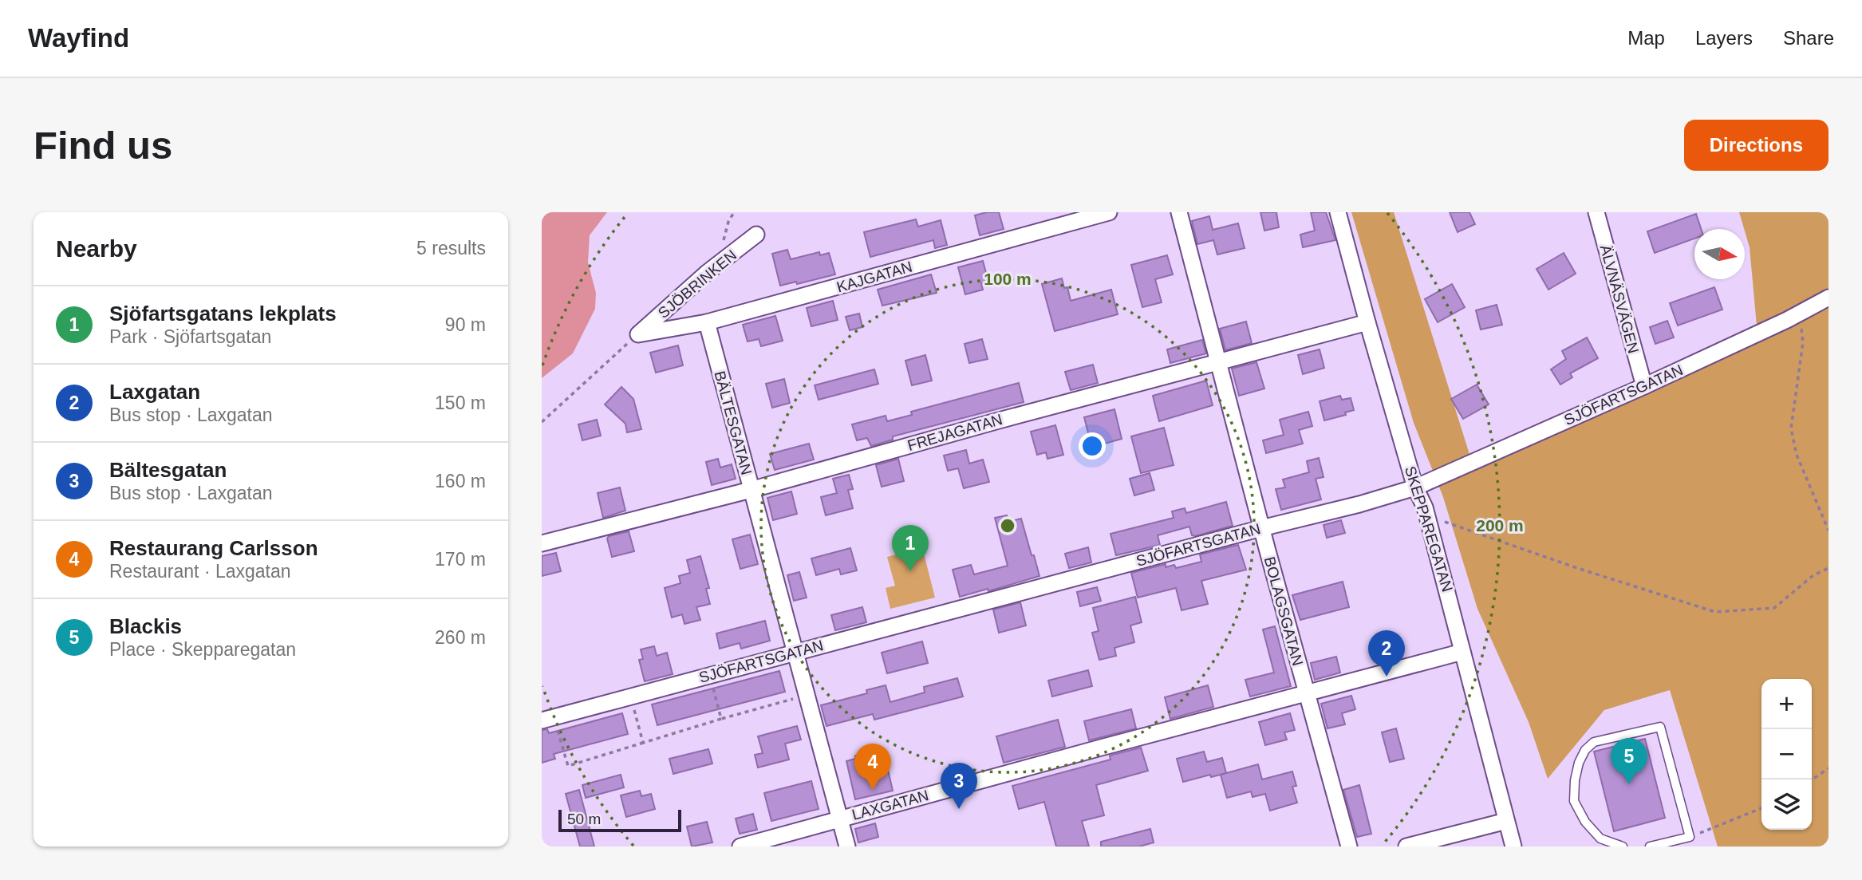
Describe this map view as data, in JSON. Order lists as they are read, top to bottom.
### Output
{
  "streets": {
    "street": [
      "KAJGATAN",
      "SJÖBRINKEN",
      "ÄLVNÄSVÄGEN",
      "SJÖFARTSGATAN",
      "BÄLTESGATAN",
      "FREJAGATAN",
      "SKEPPAREGATAN",
      "BOLAGSGATAN",
      "LAXGATAN"
    ]
  },
  "crossings": [
    ["KAJGATAN", "SJÖBRINKEN"],
    ["KAJGATAN", "BÄLTESGATAN"],
    ["ÄLVNÄSVÄGEN", "SJÖFARTSGATAN"],
    ["SJÖFARTSGATAN", "BÄLTESGATAN"],
    ["SJÖFARTSGATAN", "SKEPPAREGATAN"],
    ["SJÖFARTSGATAN", "BOLAGSGATAN"],
    ["BÄLTESGATAN", "FREJAGATAN"],
    ["BÄLTESGATAN", "LAXGATAN"],
    ["FREJAGATAN", "SKEPPAREGATAN"],
    ["FREJAGATAN", "BOLAGSGATAN"],
    ["SKEPPAREGATAN", "LAXGATAN"],
    ["BOLAGSGATAN", "LAXGATAN"]
  ],
  "scale_bar": "50 m",
  "north": "right",
  "page": {
    "header": "Wayfind",
    "nav": ["Map", "Layers", "Share"],
    "buttons": "Directions",
    "title": "Find us",
    "heading": ["Nearby", "5 results"],
    "list": [
      {
        "mark": "1",
        "name": "Sjöfartsgatans lekplats",
        "note": "Park · Sjöfartsgatan",
        "value": "90 m"
      },
      {
        "mark": "2",
        "name": "Laxgatan",
        "note": "Bus stop · Laxgatan",
        "value": "150 m"
      },
      {
        "mark": "3",
        "name": "Bältesgatan",
        "note": "Bus stop · Laxgatan",
        "value": "160 m"
      },
      {
        "mark": "4",
        "name": "Restaurang Carlsson",
        "note": "Restaurant · Laxgatan",
        "value": "170 m"
      },
      {
        "mark": "5",
        "name": "Blackis",
        "note": "Place · Skepparegatan",
        "value": "260 m"
      }
    ],
    "pins": [
      "1",
      "2",
      "5",
      "4",
      "3"
    ],
    "map_buttons": ["+", "−"],
    "scale": "50 m"
  },
  "rings": ["100 m", "200 m"]
}
